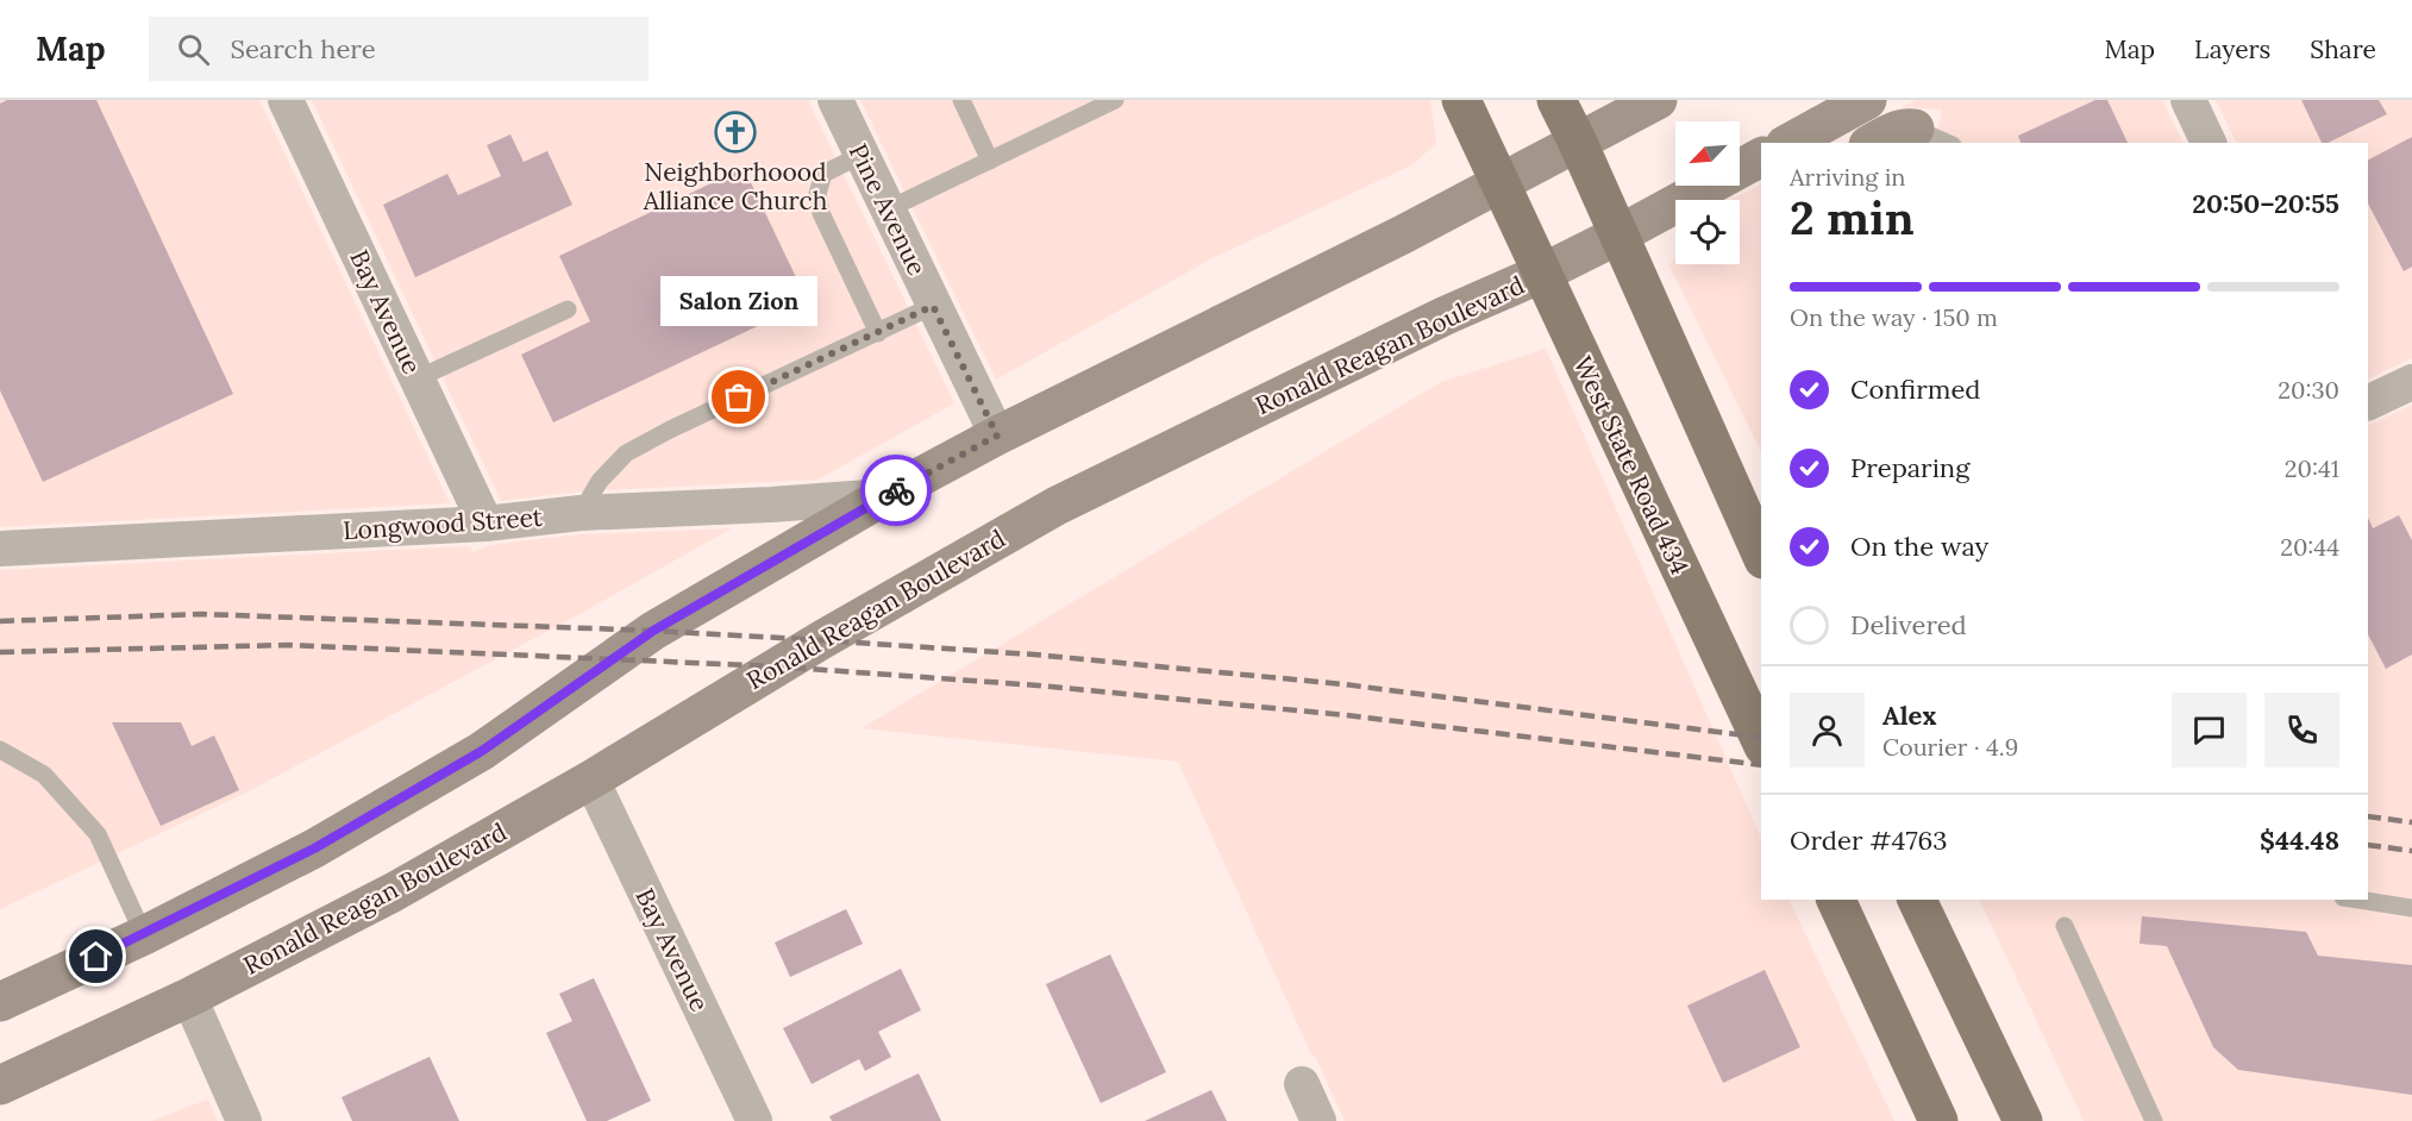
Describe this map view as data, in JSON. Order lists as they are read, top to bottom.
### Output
{
  "streets": {
    "main road": ["Ronald Reagan Boulevard", "West State Road 434"],
    "street": ["Pine Avenue", "Bay Avenue", "Longwood Street"]
  },
  "crossings": [
    ["Bay Avenue", "Ronald Reagan Boulevard"],
    ["Bay Avenue", "Longwood Street"],
    ["Ronald Reagan Boulevard", "West State Road 434"]
  ],
  "places": {
    "church": ["Neighborhoood Alliance Church"],
    "other": ["Salon Zion"]
  },
  "north": "bottom left",
  "page": {
    "header": "Map",
    "search": "Search here",
    "nav": ["Map", "Layers", "Share"],
    "heading": ["2 min", "Arriving in", "20:50–20:55"],
    "panel": [
      "Alex",
      "Courier · 4.9",
      "Order #4763",
      "$44.48"
    ],
    "bar": "On the way · 150 m",
    "bubble": "Salon Zion",
    "list": [
      ["Confirmed", "20:30"],
      ["Preparing", "20:41"],
      ["On the way", "20:44"],
      "Delivered"
    ]
  }
}
